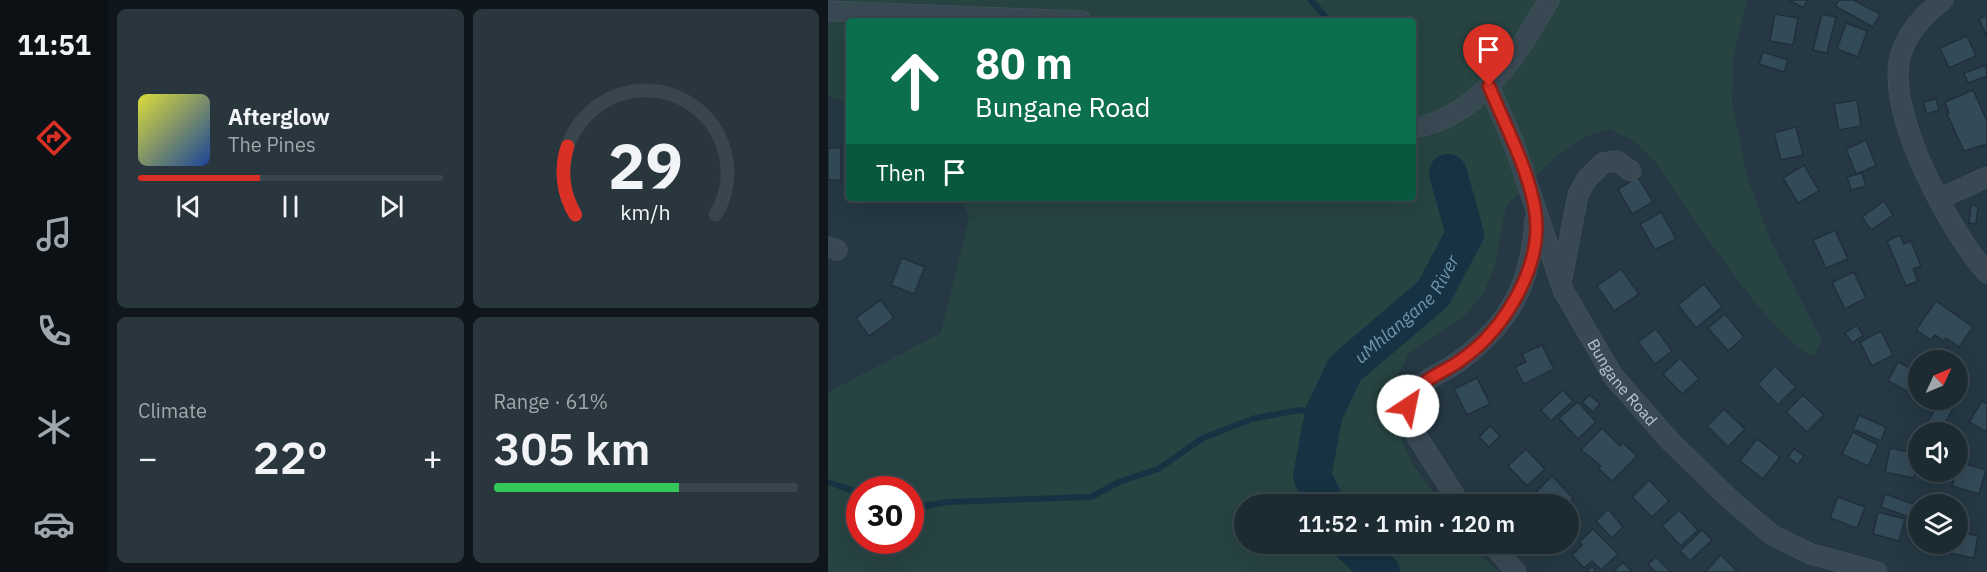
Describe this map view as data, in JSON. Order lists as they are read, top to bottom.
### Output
{
  "streets": {
    "street": ["Bungane Road"]
  },
  "water": ["uMhlangane River"],
  "north": "top right",
  "page": {
    "tabs": "11:51",
    "turn": ["80 m", "Bungane Road"],
    "song": ["Afterglow", "The Pines"],
    "then": "Then",
    "tile": [
      "Climate",
      ["Range · 61%", "305 km"]
    ],
    "heat": ["−", "22°", "+"],
    "limit": "30",
    "trip": "11:52 · 1 min · 120 m",
    "gauge": ["29", "km/h"]
  }
}
